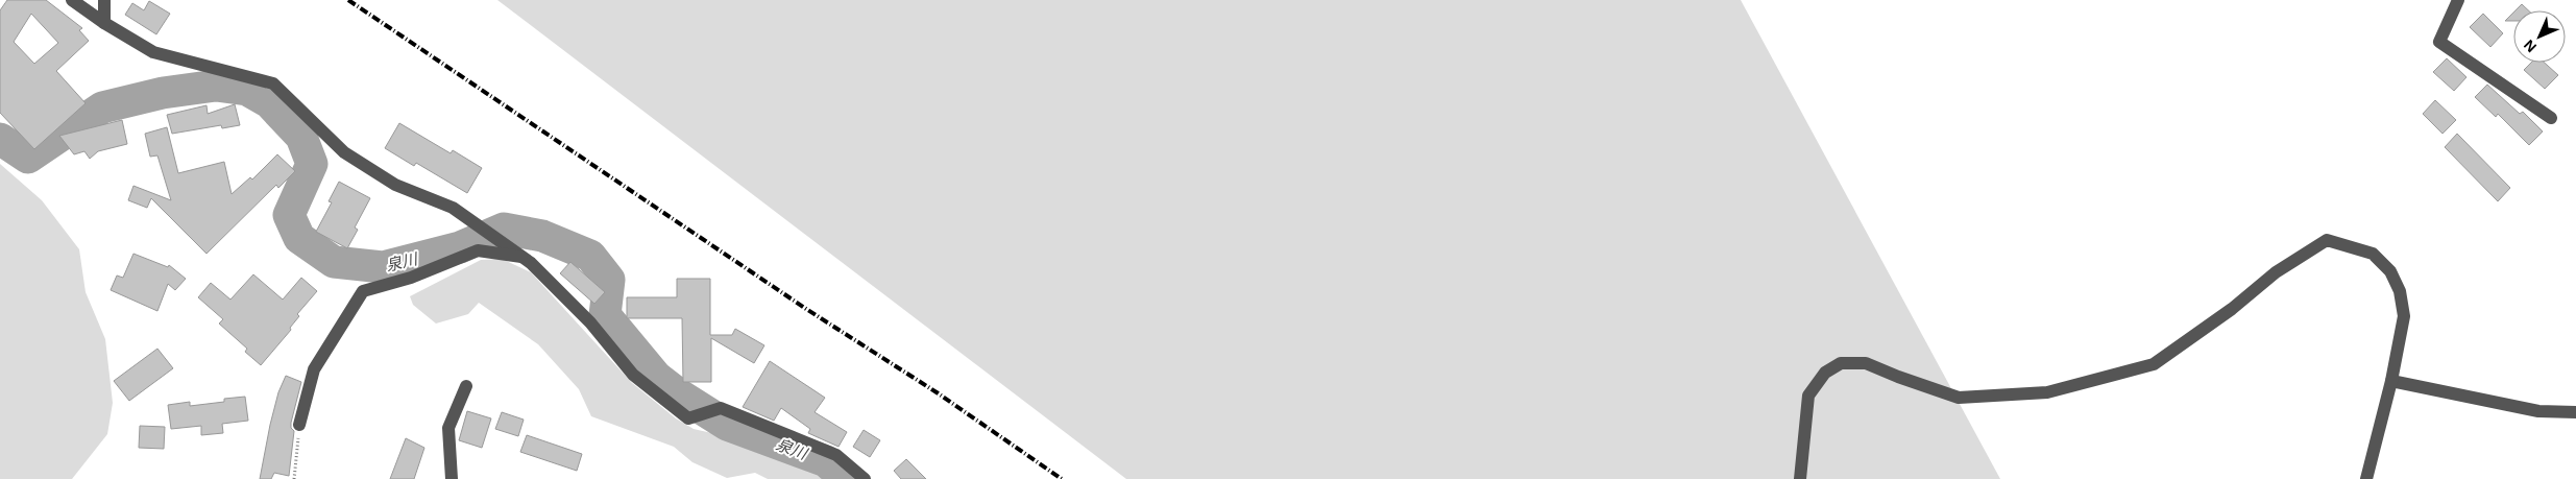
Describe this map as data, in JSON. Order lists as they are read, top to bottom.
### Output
{
  "water": ["泉川"],
  "north": "bottom left"
}
